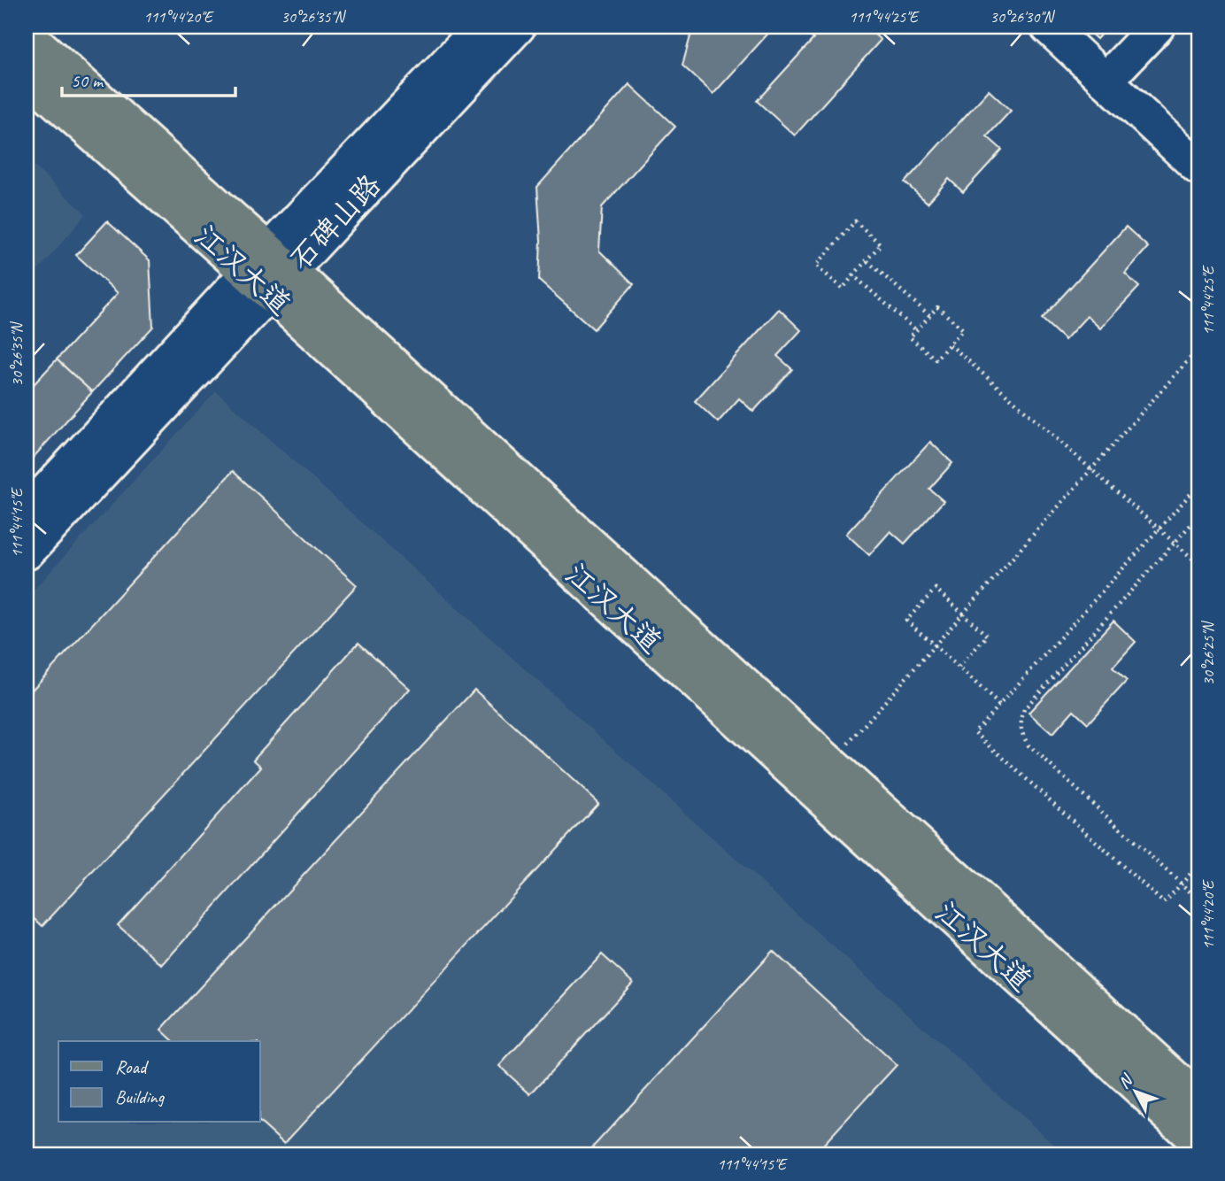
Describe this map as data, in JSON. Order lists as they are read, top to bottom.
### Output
{
  "streets": {
    "main road": ["江汉大道"],
    "street": ["石碑山路"]
  },
  "crossings": [
    ["石碑山路", "江汉大道"]
  ],
  "legend": ["Road", "Building"],
  "scale_bar": "50 m",
  "north": "top left",
  "coordinates": [
    "111°44'20\"E",
    "30°26'35\"N",
    "111°44'25\"E",
    "30°26'30\"N",
    "111°44'15\"E",
    "30°26'25\"N"
  ]
}
